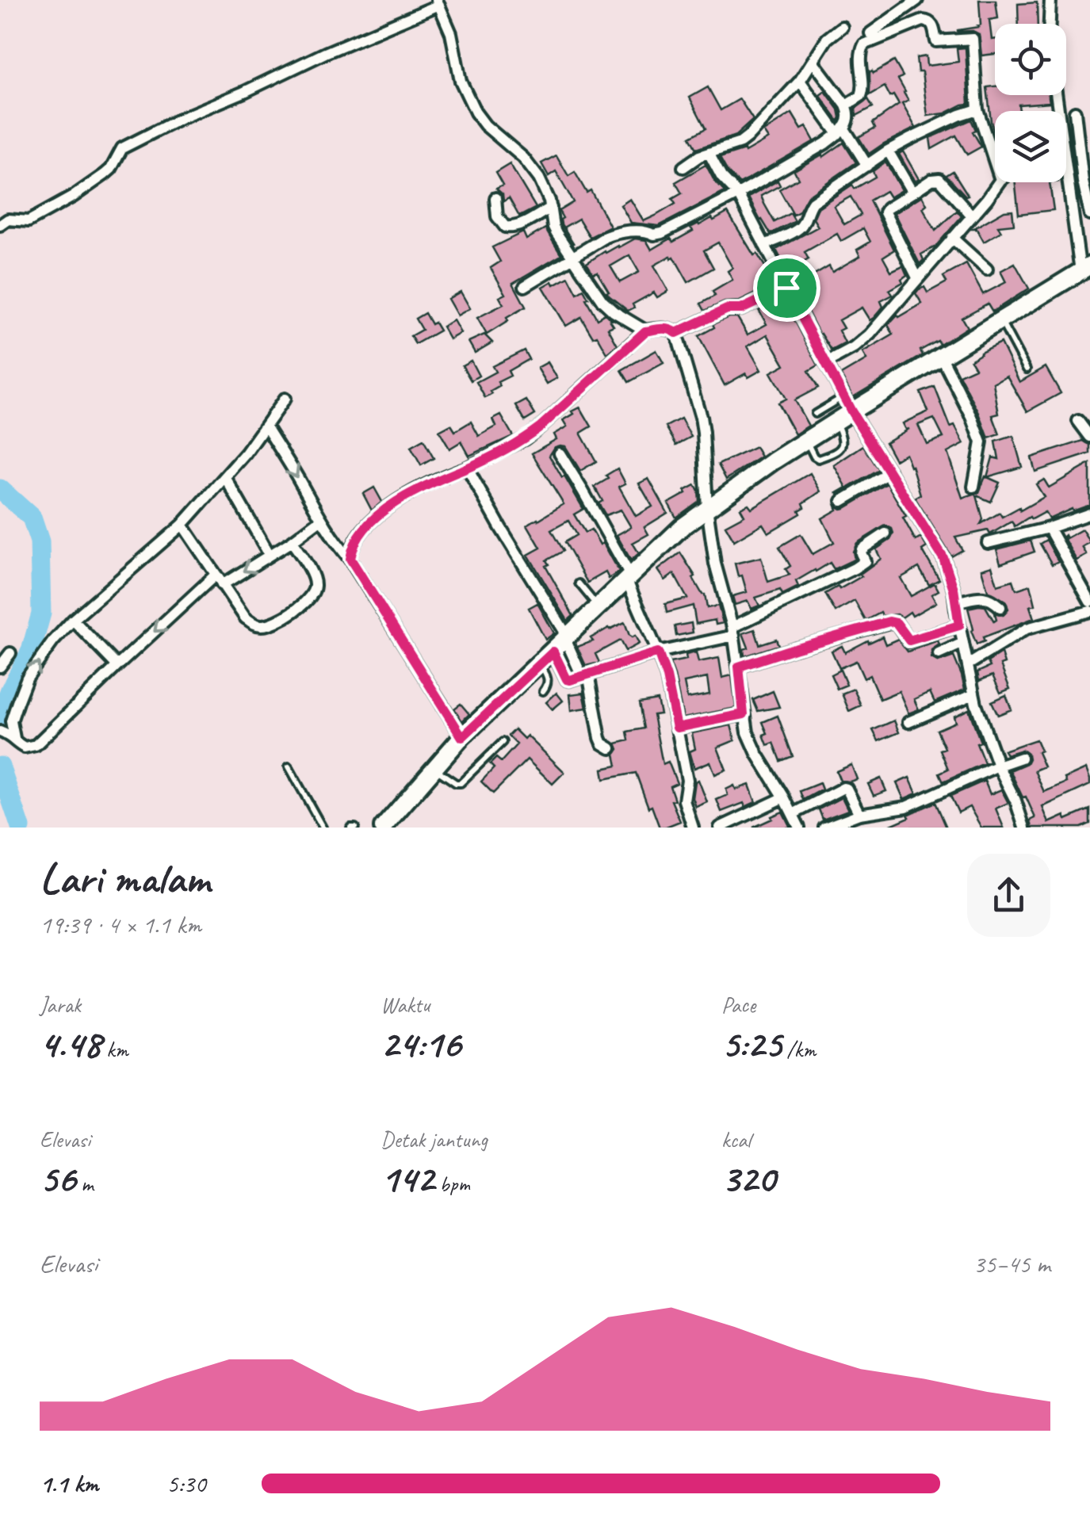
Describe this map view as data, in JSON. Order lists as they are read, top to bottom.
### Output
{
  "page": {
    "heading": ["Lari malam", "19:39 · 4 × 1.1 km"],
    "stats": [
      ["Jarak", "4.48 km"],
      ["Waktu", "24:16"],
      ["Pace", "5:25 /km"],
      ["Elevasi", "56 m"],
      ["Detak jantung", "142 bpm"],
      ["kcal", "320"]
    ],
    "chart": ["Elevasi", "35–45 m"],
    "list": [
      {
        "name": "1.1 km",
        "note": "5:30"
      }
    ]
  }
}
